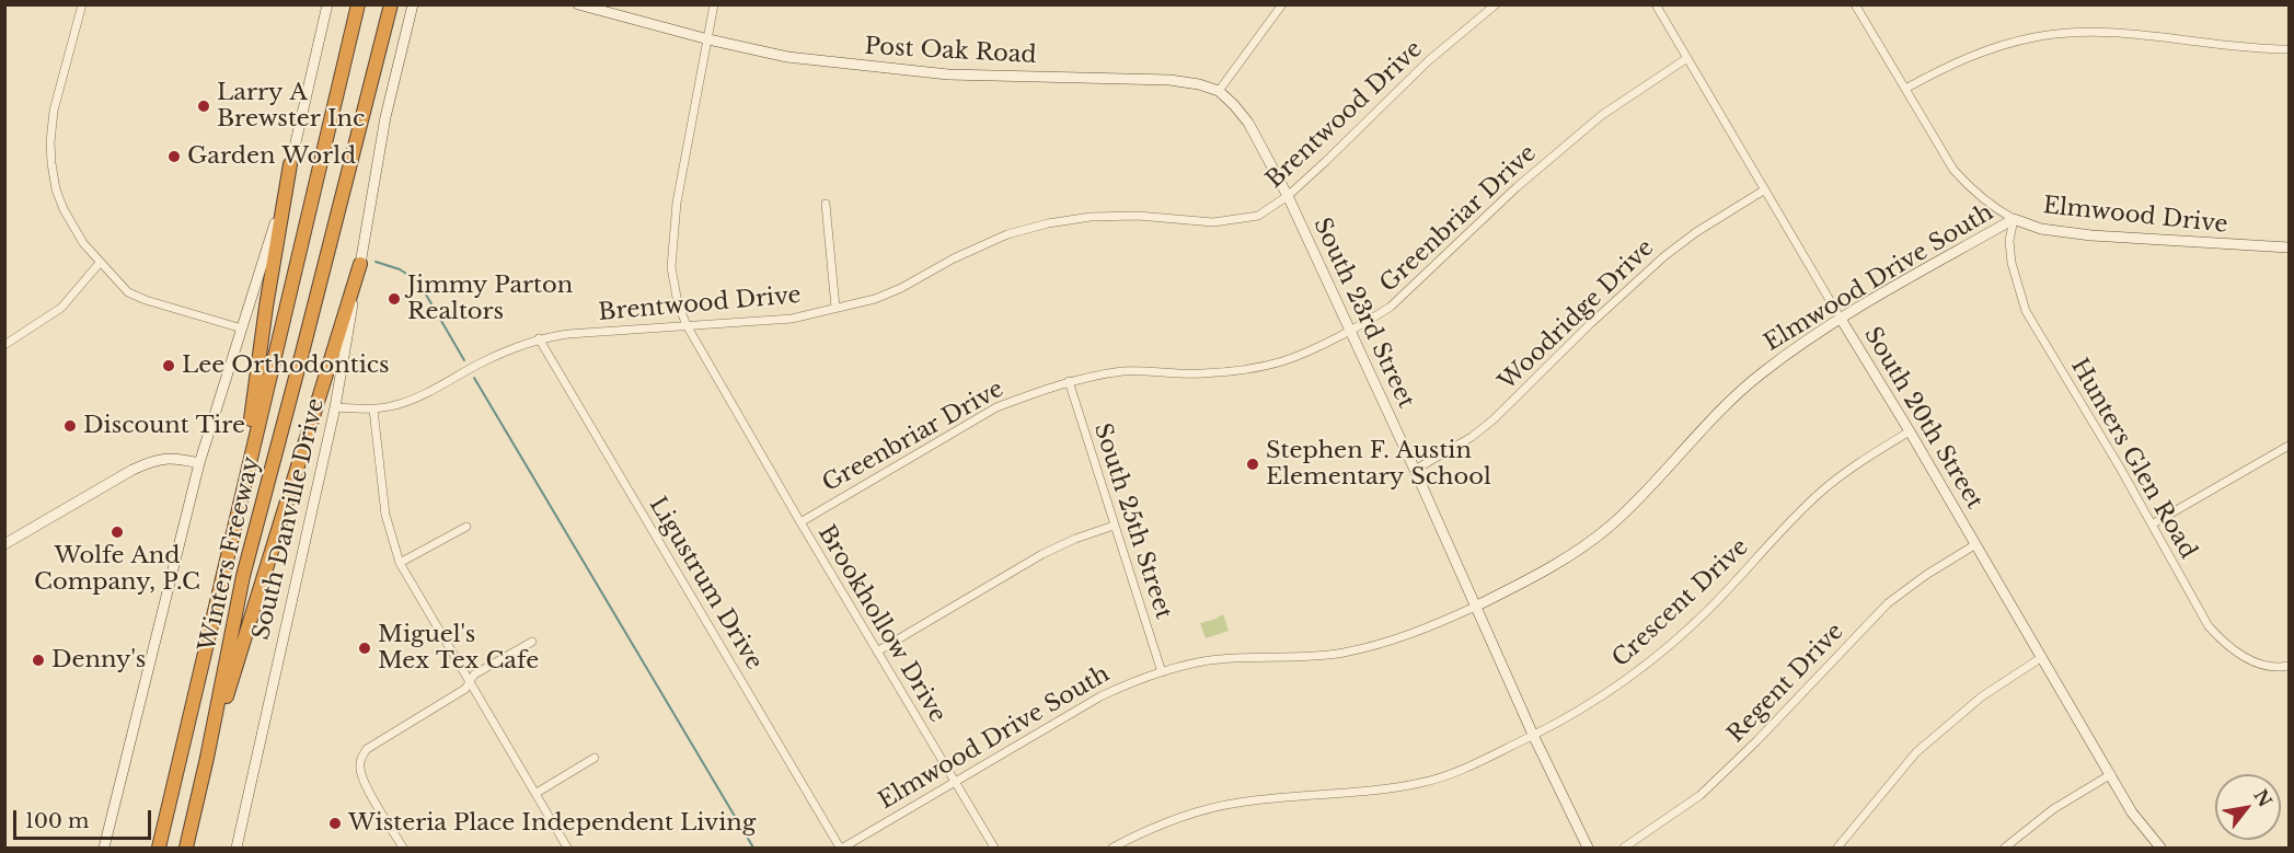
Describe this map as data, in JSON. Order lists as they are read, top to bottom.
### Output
{
  "streets": {
    "highway": ["Winters Freeway"],
    "street": [
      "Post Oak Road",
      "Brentwood Drive",
      "Elmwood Drive",
      "Greenbriar Drive",
      "Elmwood Drive South",
      "South 23rd Street",
      "Woodridge Drive",
      "South 20th Street",
      "Hunters Glen Road",
      "South Danville Drive",
      "South 25th Street",
      "Ligustrum Drive",
      "Crescent Drive",
      "Brookhollow Drive",
      "Regent Drive"
    ]
  },
  "crossings": [
    ["Post Oak Road", "South 23rd Street"],
    ["Post Oak Road", "Brookhollow Drive"],
    ["Brentwood Drive", "South 23rd Street"],
    ["Brentwood Drive", "South Danville Drive"],
    ["Brentwood Drive", "Ligustrum Drive"],
    ["Brentwood Drive", "Brookhollow Drive"],
    ["Elmwood Drive", "Elmwood Drive South"],
    ["Elmwood Drive", "Hunters Glen Road"],
    ["Greenbriar Drive", "South 23rd Street"],
    ["Greenbriar Drive", "South 20th Street"],
    ["Greenbriar Drive", "South 25th Street"],
    ["Greenbriar Drive", "Brookhollow Drive"],
    ["Elmwood Drive South", "South 23rd Street"],
    ["Elmwood Drive South", "South 20th Street"],
    ["Elmwood Drive South", "Hunters Glen Road"],
    ["Elmwood Drive South", "South 25th Street"],
    ["Elmwood Drive South", "Ligustrum Drive"],
    ["Elmwood Drive South", "Brookhollow Drive"],
    ["South 23rd Street", "Woodridge Drive"],
    ["South 23rd Street", "Crescent Drive"],
    ["Woodridge Drive", "South 20th Street"],
    ["South 20th Street", "Crescent Drive"],
    ["South 20th Street", "Regent Drive"]
  ],
  "places": [
    "Larry A Brewster Inc",
    "Garden World",
    "Jimmy Parton Realtors",
    "Lee Orthodontics",
    "Discount Tire",
    "Stephen F. Austin Elementary School",
    "Wolfe And Company, P.C",
    "Miguel's Mex Tex Cafe",
    "Denny's",
    "Wisteria Place Independent Living"
  ],
  "scale_bar": "100 m",
  "north": "top right"
}
